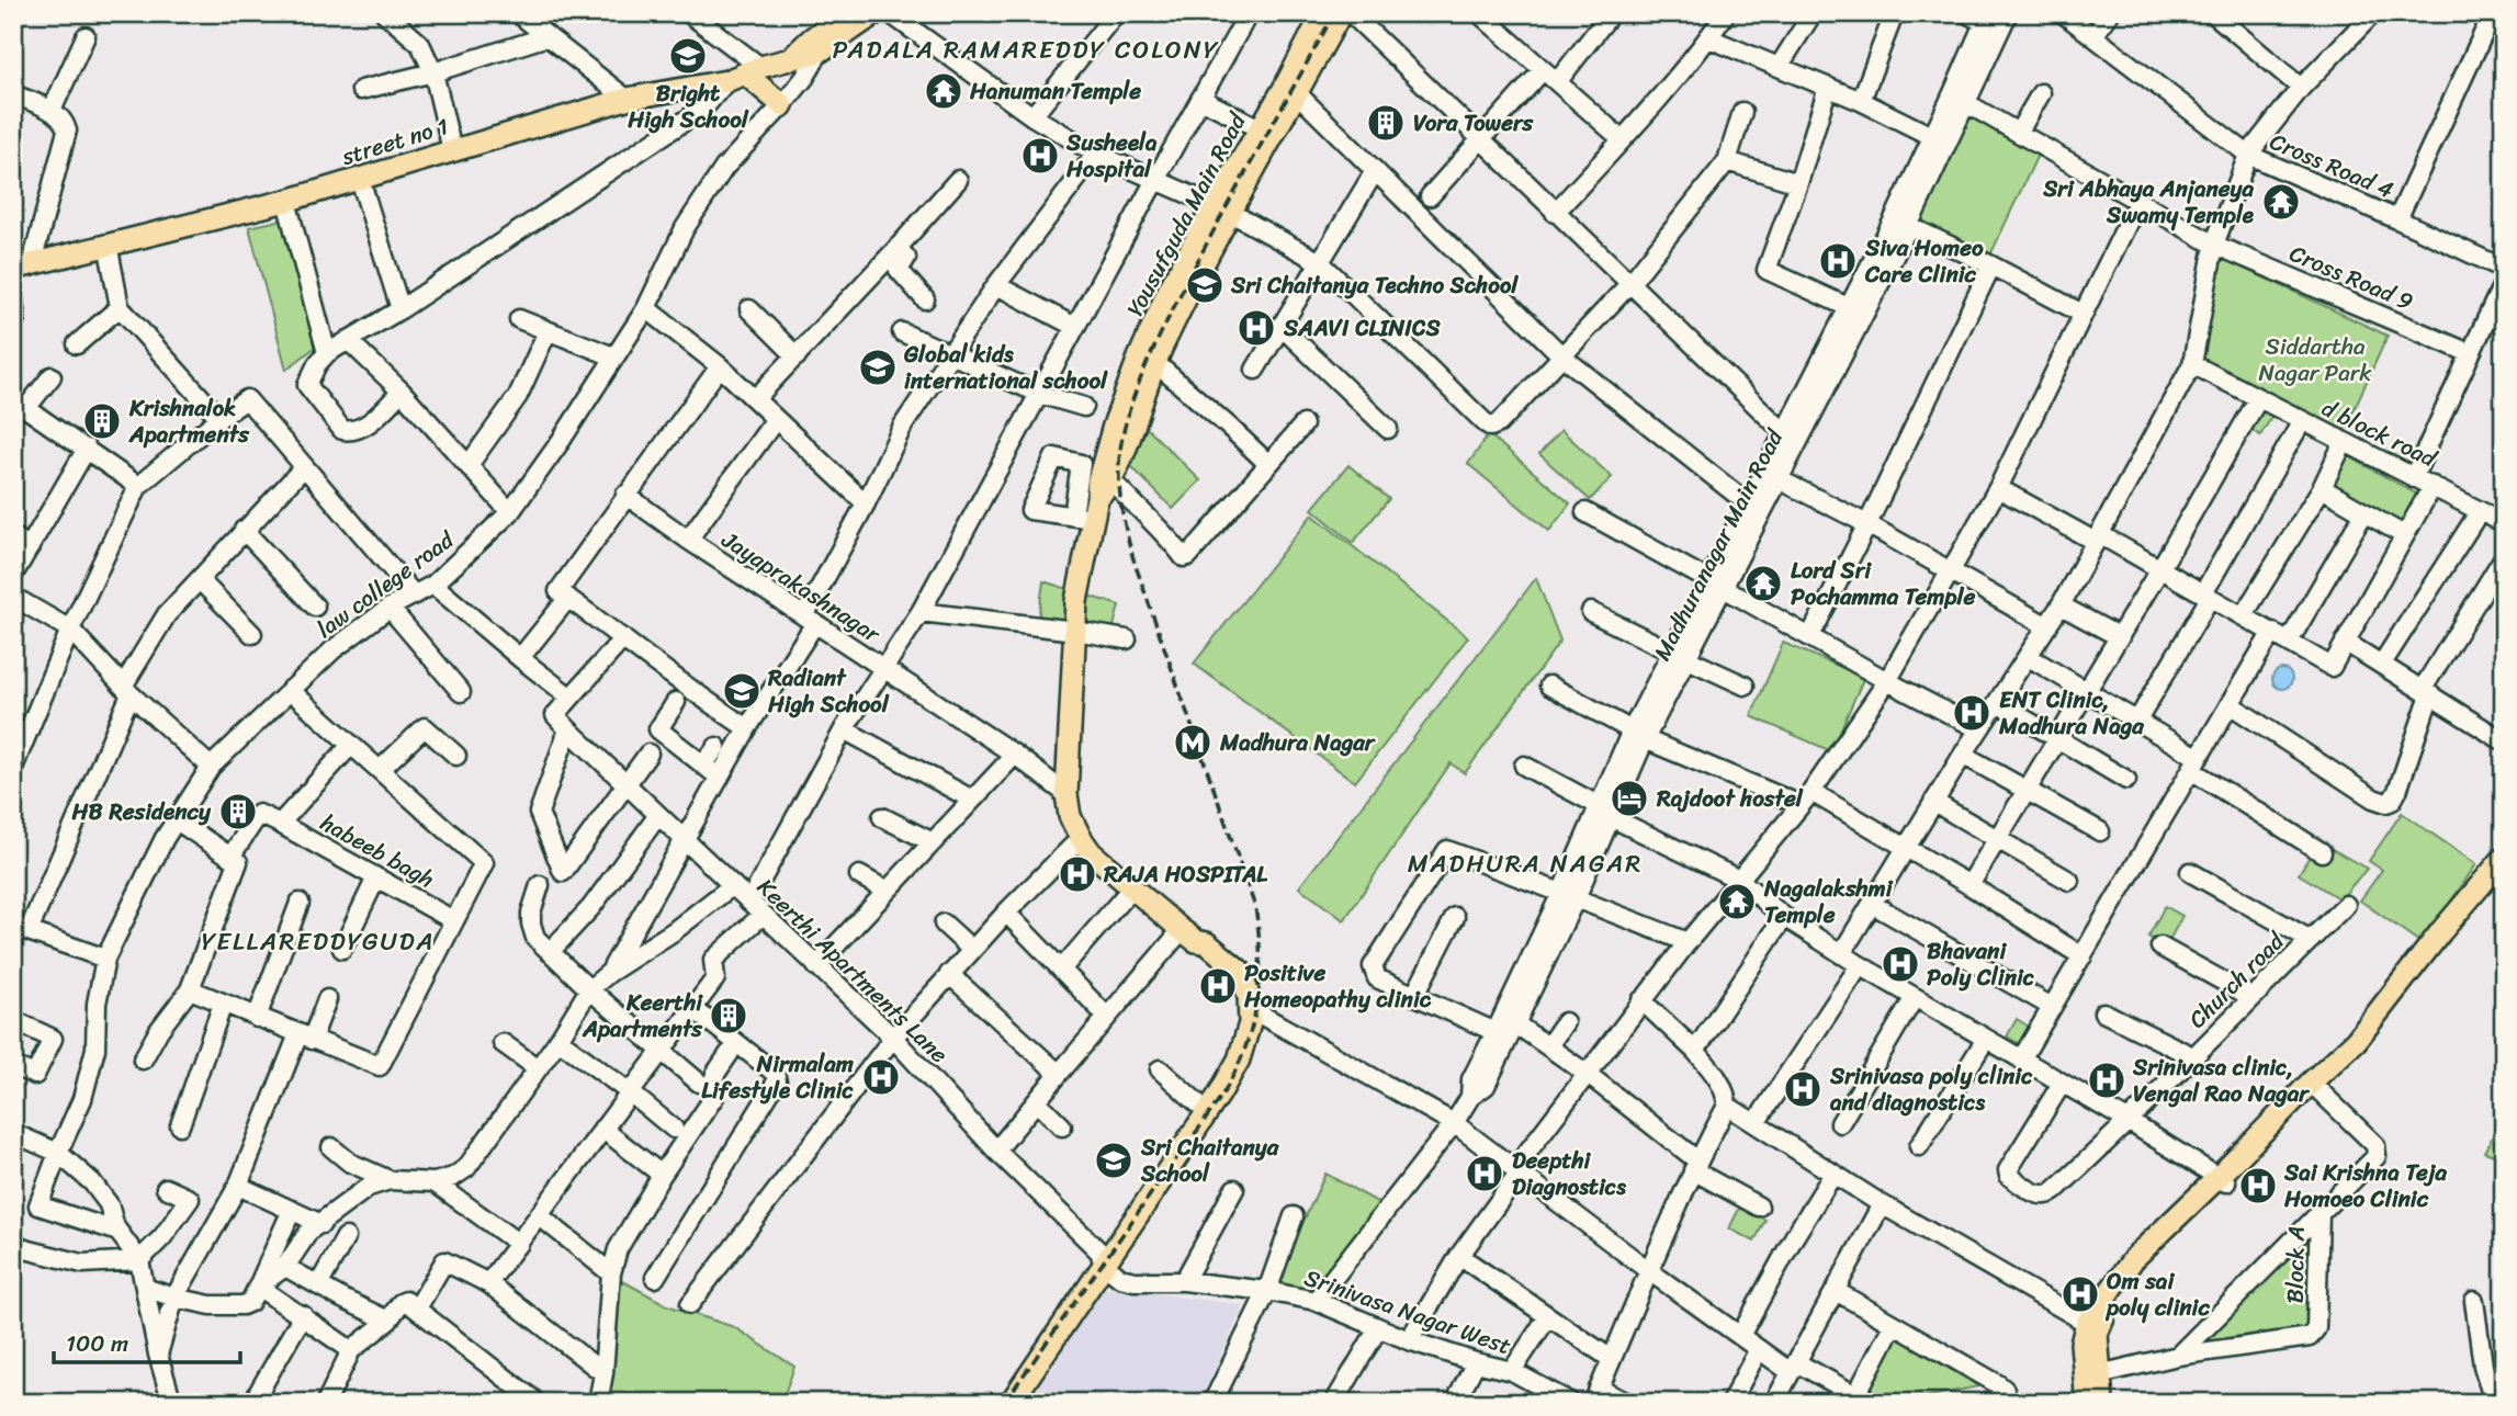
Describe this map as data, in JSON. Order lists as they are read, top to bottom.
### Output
{
  "streets": {
    "main road": ["street no 1", "Yousufguda Main Road"],
    "street": [
      "Cross Road 4",
      "Cross Road 9",
      "d block road",
      "Madhuranagar Main Road",
      "law college road",
      "Jayaprakashnagar",
      "habeeb bagh",
      "Keerthi Apartments Lane",
      "Church road",
      "Block A",
      "Srinivasa Nagar West"
    ]
  },
  "crossings": [
    ["street no 1", "law college road"],
    ["Yousufguda Main Road", "Jayaprakashnagar"],
    ["Yousufguda Main Road", "Keerthi Apartments Lane"],
    ["Yousufguda Main Road", "Srinivasa Nagar West"],
    ["Cross Road 9", "Madhuranagar Main Road"],
    ["Madhuranagar Main Road", "Srinivasa Nagar West"],
    ["Keerthi Apartments Lane", "Srinivasa Nagar West"]
  ],
  "districts": ["PADALA RAMAREDDY COLONY", "MADHURA NAGAR", "YELLAREDDYGUDA"],
  "parks": ["Siddartha Nagar Park"],
  "places": {
    "school or university": [
      "Bright High School",
      "Sri Chaitanya Techno School",
      "Global kids international school",
      "Radiant High School",
      "Sri Chaitanya School"
    ],
    "temple": [
      "Hanuman Temple",
      "Sri Abhaya Anjaneya Swamy Temple",
      "Lord Sri Pochamma Temple",
      "Nagalakshmi Temple"
    ],
    "building": [
      "Vora Towers",
      "Krishnalok Apartments",
      "HB Residency",
      "Keerthi Apartments"
    ],
    "hospital": [
      "Susheela Hospital",
      "Siva Homeo Care Clinic",
      "SAAVI CLINICS",
      "ENT Clinic, Madhura Naga",
      "RAJA HOSPITAL",
      "Bhavani Poly Clinic",
      "Positive Homeopathy clinic",
      "Nirmalam Lifestyle Clinic",
      "Srinivasa clinic, Vengal Rao Nagar",
      "Srinivasa poly clinic and diagnostics",
      "Deepthi Diagnostics",
      "Sai Krishna Teja Homoeo Clinic",
      "Om sai poly clinic"
    ],
    "metro station": ["Madhura Nagar"],
    "hotel": ["Rajdoot hostel"]
  },
  "scale_bar": "100 m"
}
